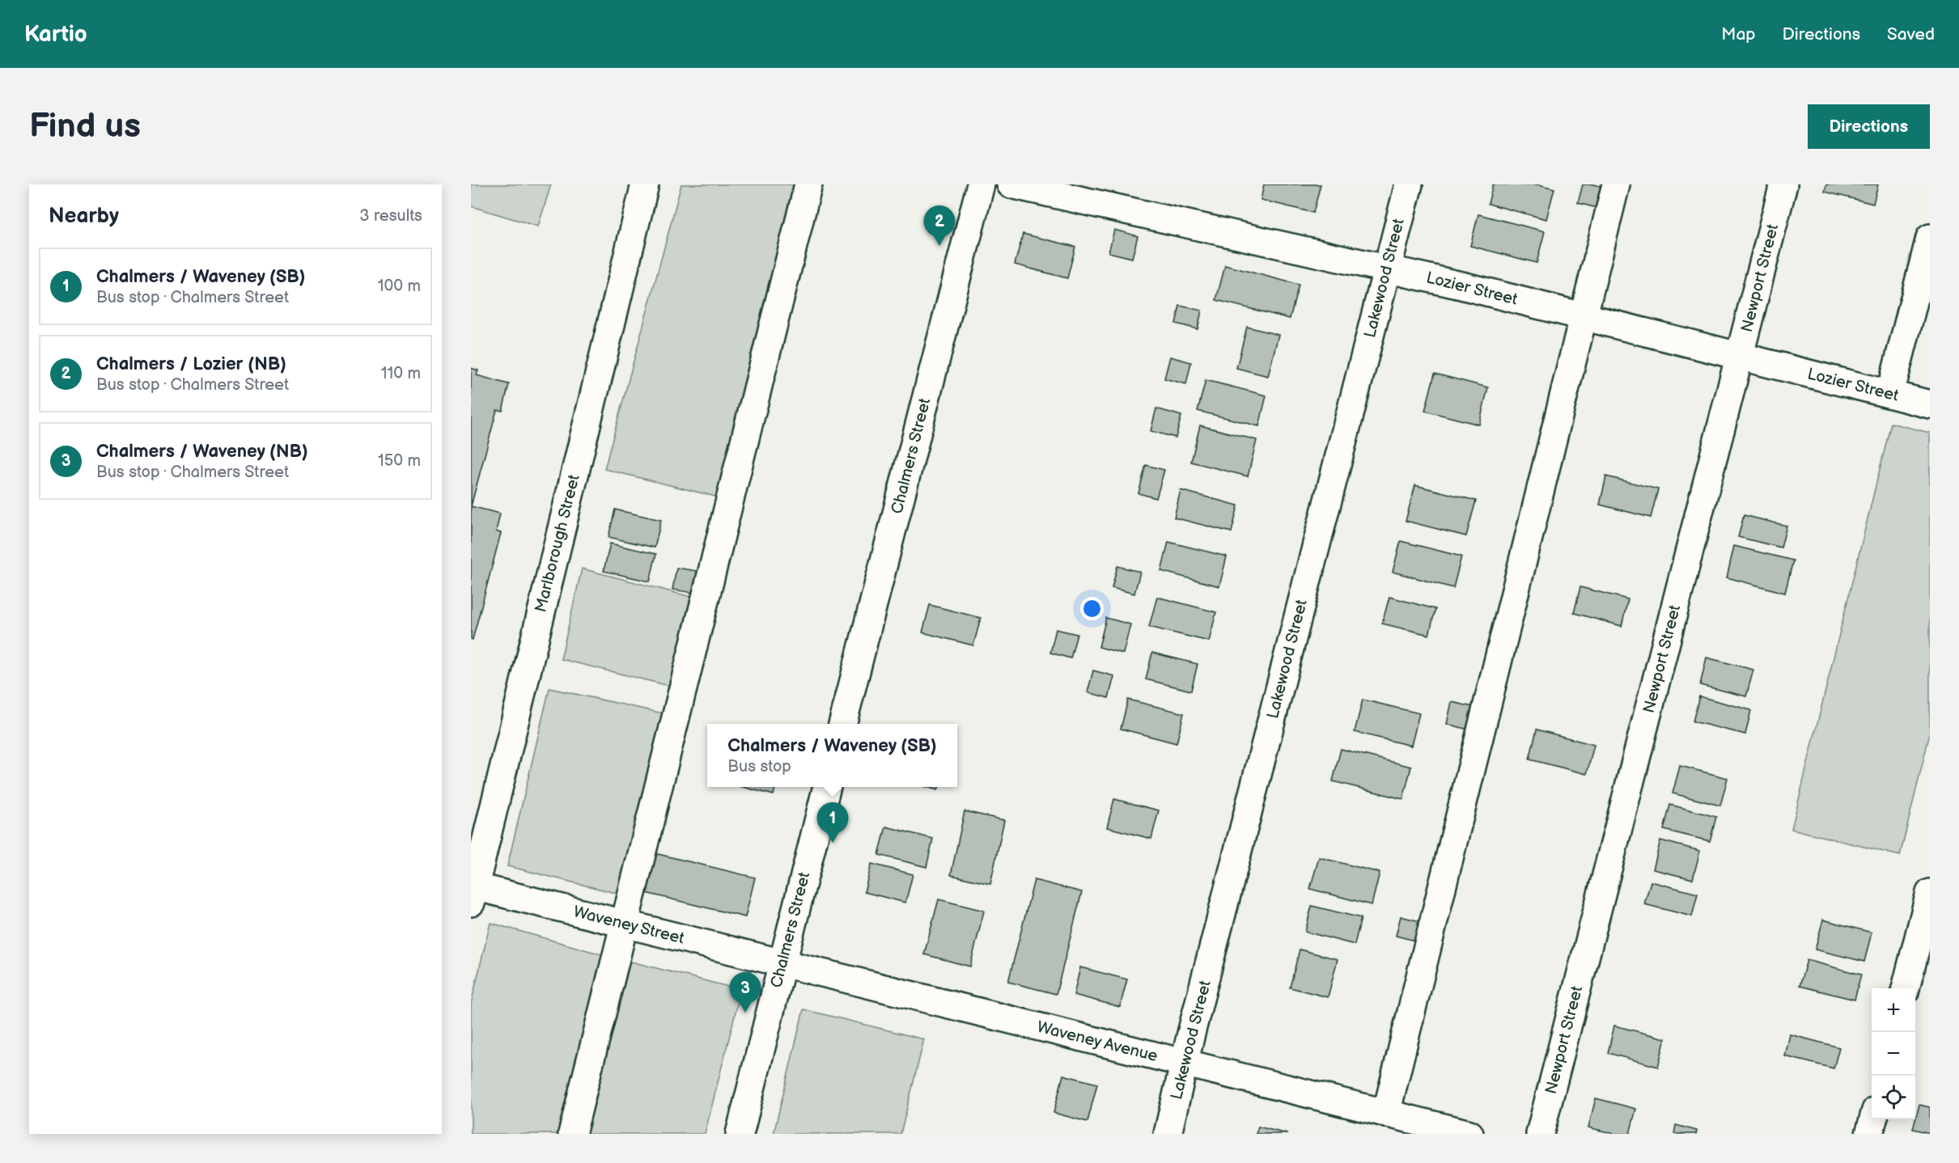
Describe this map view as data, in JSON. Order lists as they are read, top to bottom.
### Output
{
  "streets": {
    "street": [
      "Lakewood Street",
      "Newport Street",
      "Lozier Street",
      "Chalmers Street",
      "Marlborough Street",
      "Waveney Street",
      "Waveney Avenue"
    ]
  },
  "crossings": [
    ["Lakewood Street", "Lozier Street"],
    ["Lakewood Street", "Waveney Avenue"],
    ["Newport Street", "Lozier Street"],
    ["Chalmers Street", "Waveney Street"],
    ["Chalmers Street", "Waveney Avenue"],
    ["Marlborough Street", "Waveney Street"],
    ["Waveney Street", "Waveney Avenue"]
  ],
  "page": {
    "header": "Kartio",
    "nav": ["Map", "Directions", "Saved"],
    "buttons": "Directions",
    "title": "Find us",
    "heading": ["Nearby", "3 results"],
    "pins": ["2", "1", "3"],
    "list": [
      {
        "mark": "1",
        "name": "Chalmers / Waveney (SB)",
        "note": "Bus stop · Chalmers Street",
        "value": "100 m"
      },
      {
        "mark": "2",
        "name": "Chalmers / Lozier (NB)",
        "note": "Bus stop · Chalmers Street",
        "value": "110 m"
      },
      {
        "mark": "3",
        "name": "Chalmers / Waveney (NB)",
        "note": "Bus stop · Chalmers Street",
        "value": "150 m"
      }
    ],
    "popup": ["Chalmers / Waveney (SB)", "Bus stop"],
    "map_buttons": ["+", "−"]
  }
}
